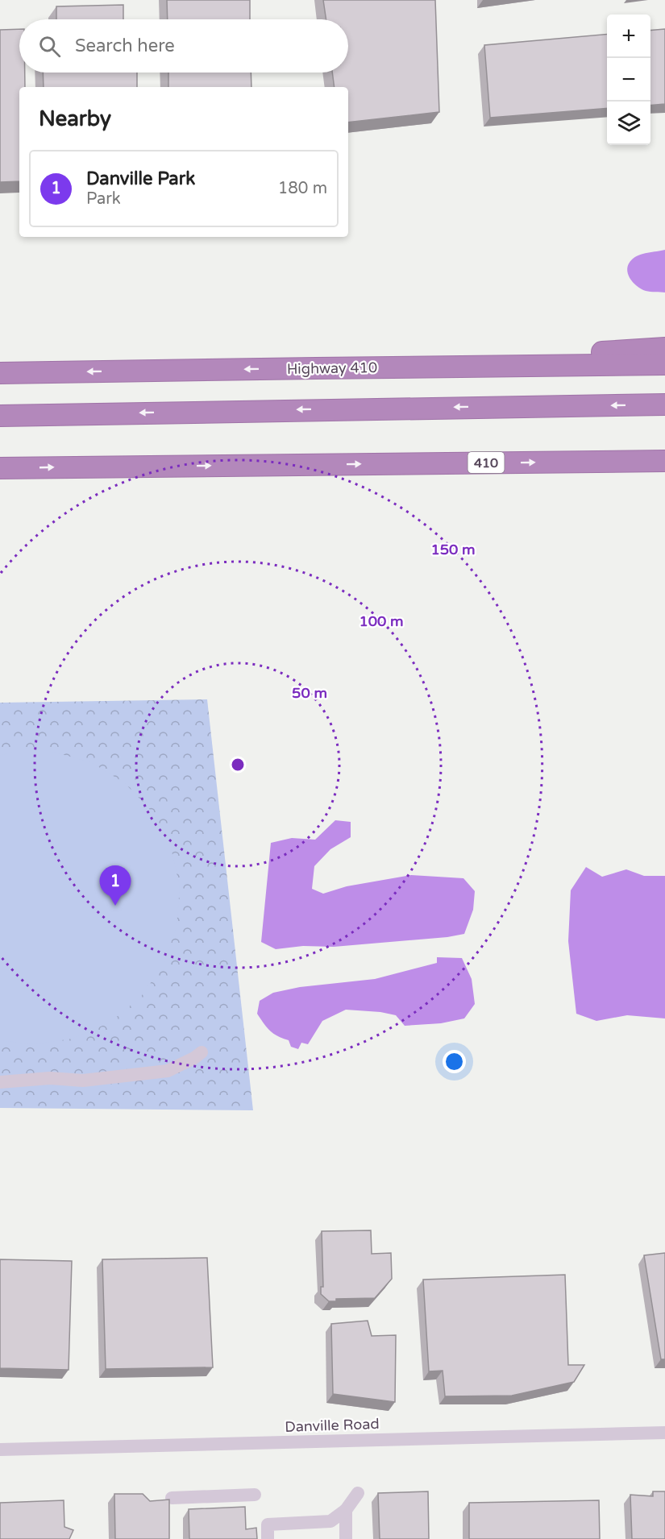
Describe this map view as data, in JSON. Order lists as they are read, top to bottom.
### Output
{
  "streets": {
    "highway": ["Highway 410", "410"],
    "street": ["Danville Road"]
  },
  "page": {
    "map_buttons": ["+", "−"],
    "search": "Search here",
    "heading": "Nearby",
    "list": [
      {
        "mark": "1",
        "name": "Danville Park",
        "note": "Park",
        "value": "180 m"
      }
    ],
    "pins": "1"
  },
  "rings": ["150 m", "100 m", "50 m"]
}
